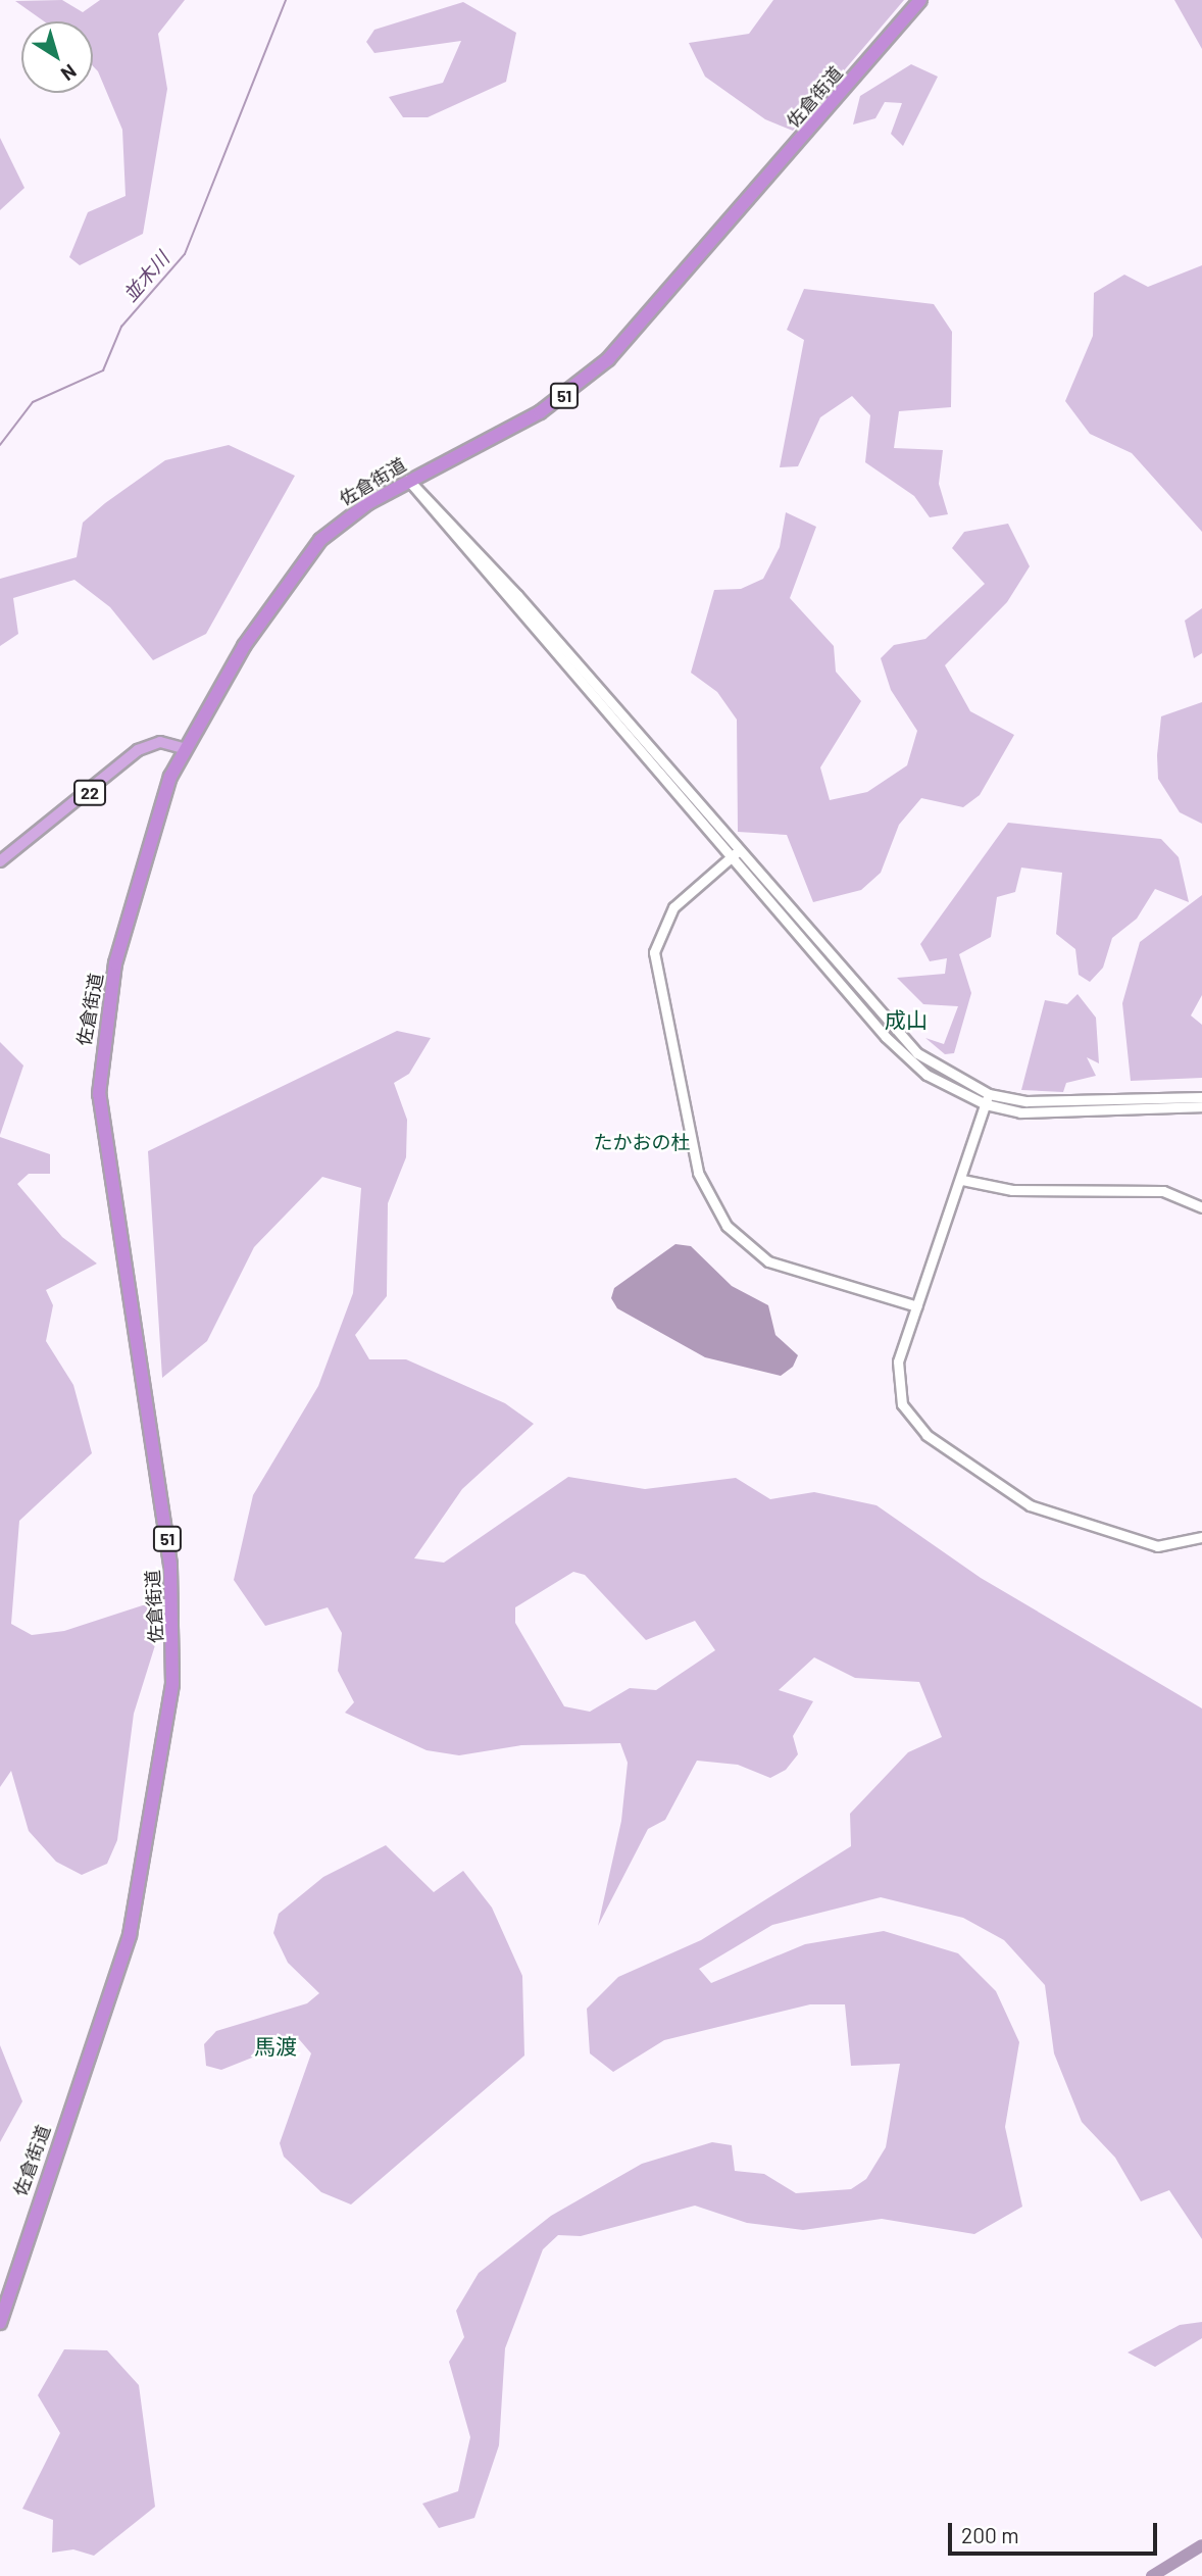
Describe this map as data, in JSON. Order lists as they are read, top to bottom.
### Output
{
  "streets": {
    "highway": ["佐倉街道", "51"],
    "main road": ["22"]
  },
  "crossings": [
    ["佐倉街道", "22"]
  ],
  "districts": ["成山", "たかおの杜", "馬渡"],
  "water": ["並木川"],
  "scale_bar": "200 m",
  "north": "bottom right"
}
